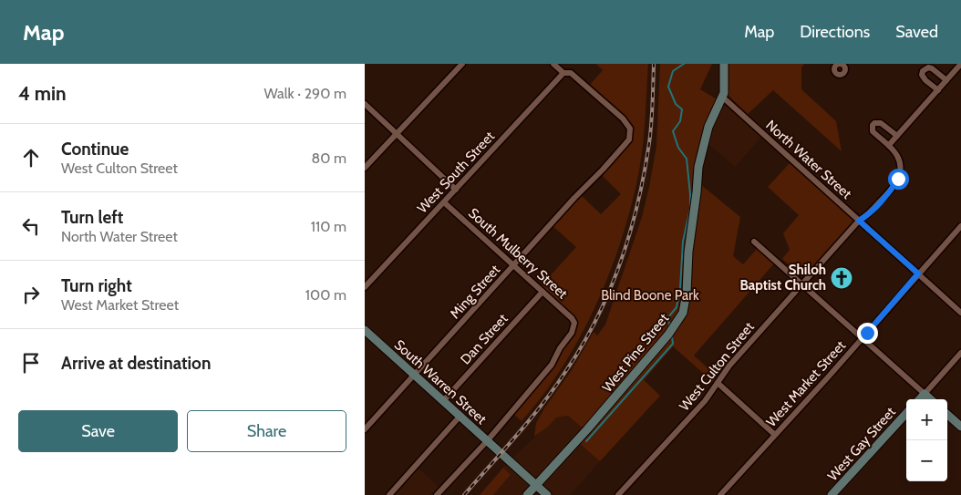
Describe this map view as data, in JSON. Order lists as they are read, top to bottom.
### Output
{
  "streets": {
    "street": [
      "North Water Street",
      "West South Street",
      "South Mulberry Street",
      "Ming Street",
      "Dan Street",
      "West Pine Street",
      "West Culton Street",
      "South Warren Street",
      "West Market Street",
      "West Gay Street"
    ]
  },
  "crossings": [
    ["North Water Street", "West Pine Street"],
    ["North Water Street", "West Culton Street"],
    ["North Water Street", "West Market Street"],
    ["West South Street", "South Mulberry Street"],
    ["West South Street", "Ming Street"],
    ["South Mulberry Street", "Ming Street"],
    ["South Mulberry Street", "Dan Street"],
    ["South Mulberry Street", "South Warren Street"],
    ["Ming Street", "South Warren Street"],
    ["Dan Street", "South Warren Street"],
    ["West Pine Street", "South Warren Street"]
  ],
  "parks": ["Blind Boone Park"],
  "places": {
    "church": ["Shiloh Baptist Church"]
  },
  "page": {
    "header": "Map",
    "nav": ["Map", "Directions", "Saved"],
    "heading": ["4 min", "Walk · 290 m"],
    "list": [
      ["Continue", "West Culton Street", "80 m"],
      ["Turn left", "North Water Street", "110 m"],
      ["Turn right", "West Market Street", "100 m"],
      "Arrive at destination"
    ],
    "buttons": ["Save", "Share"],
    "map_buttons": ["+", "−"]
  }
}
